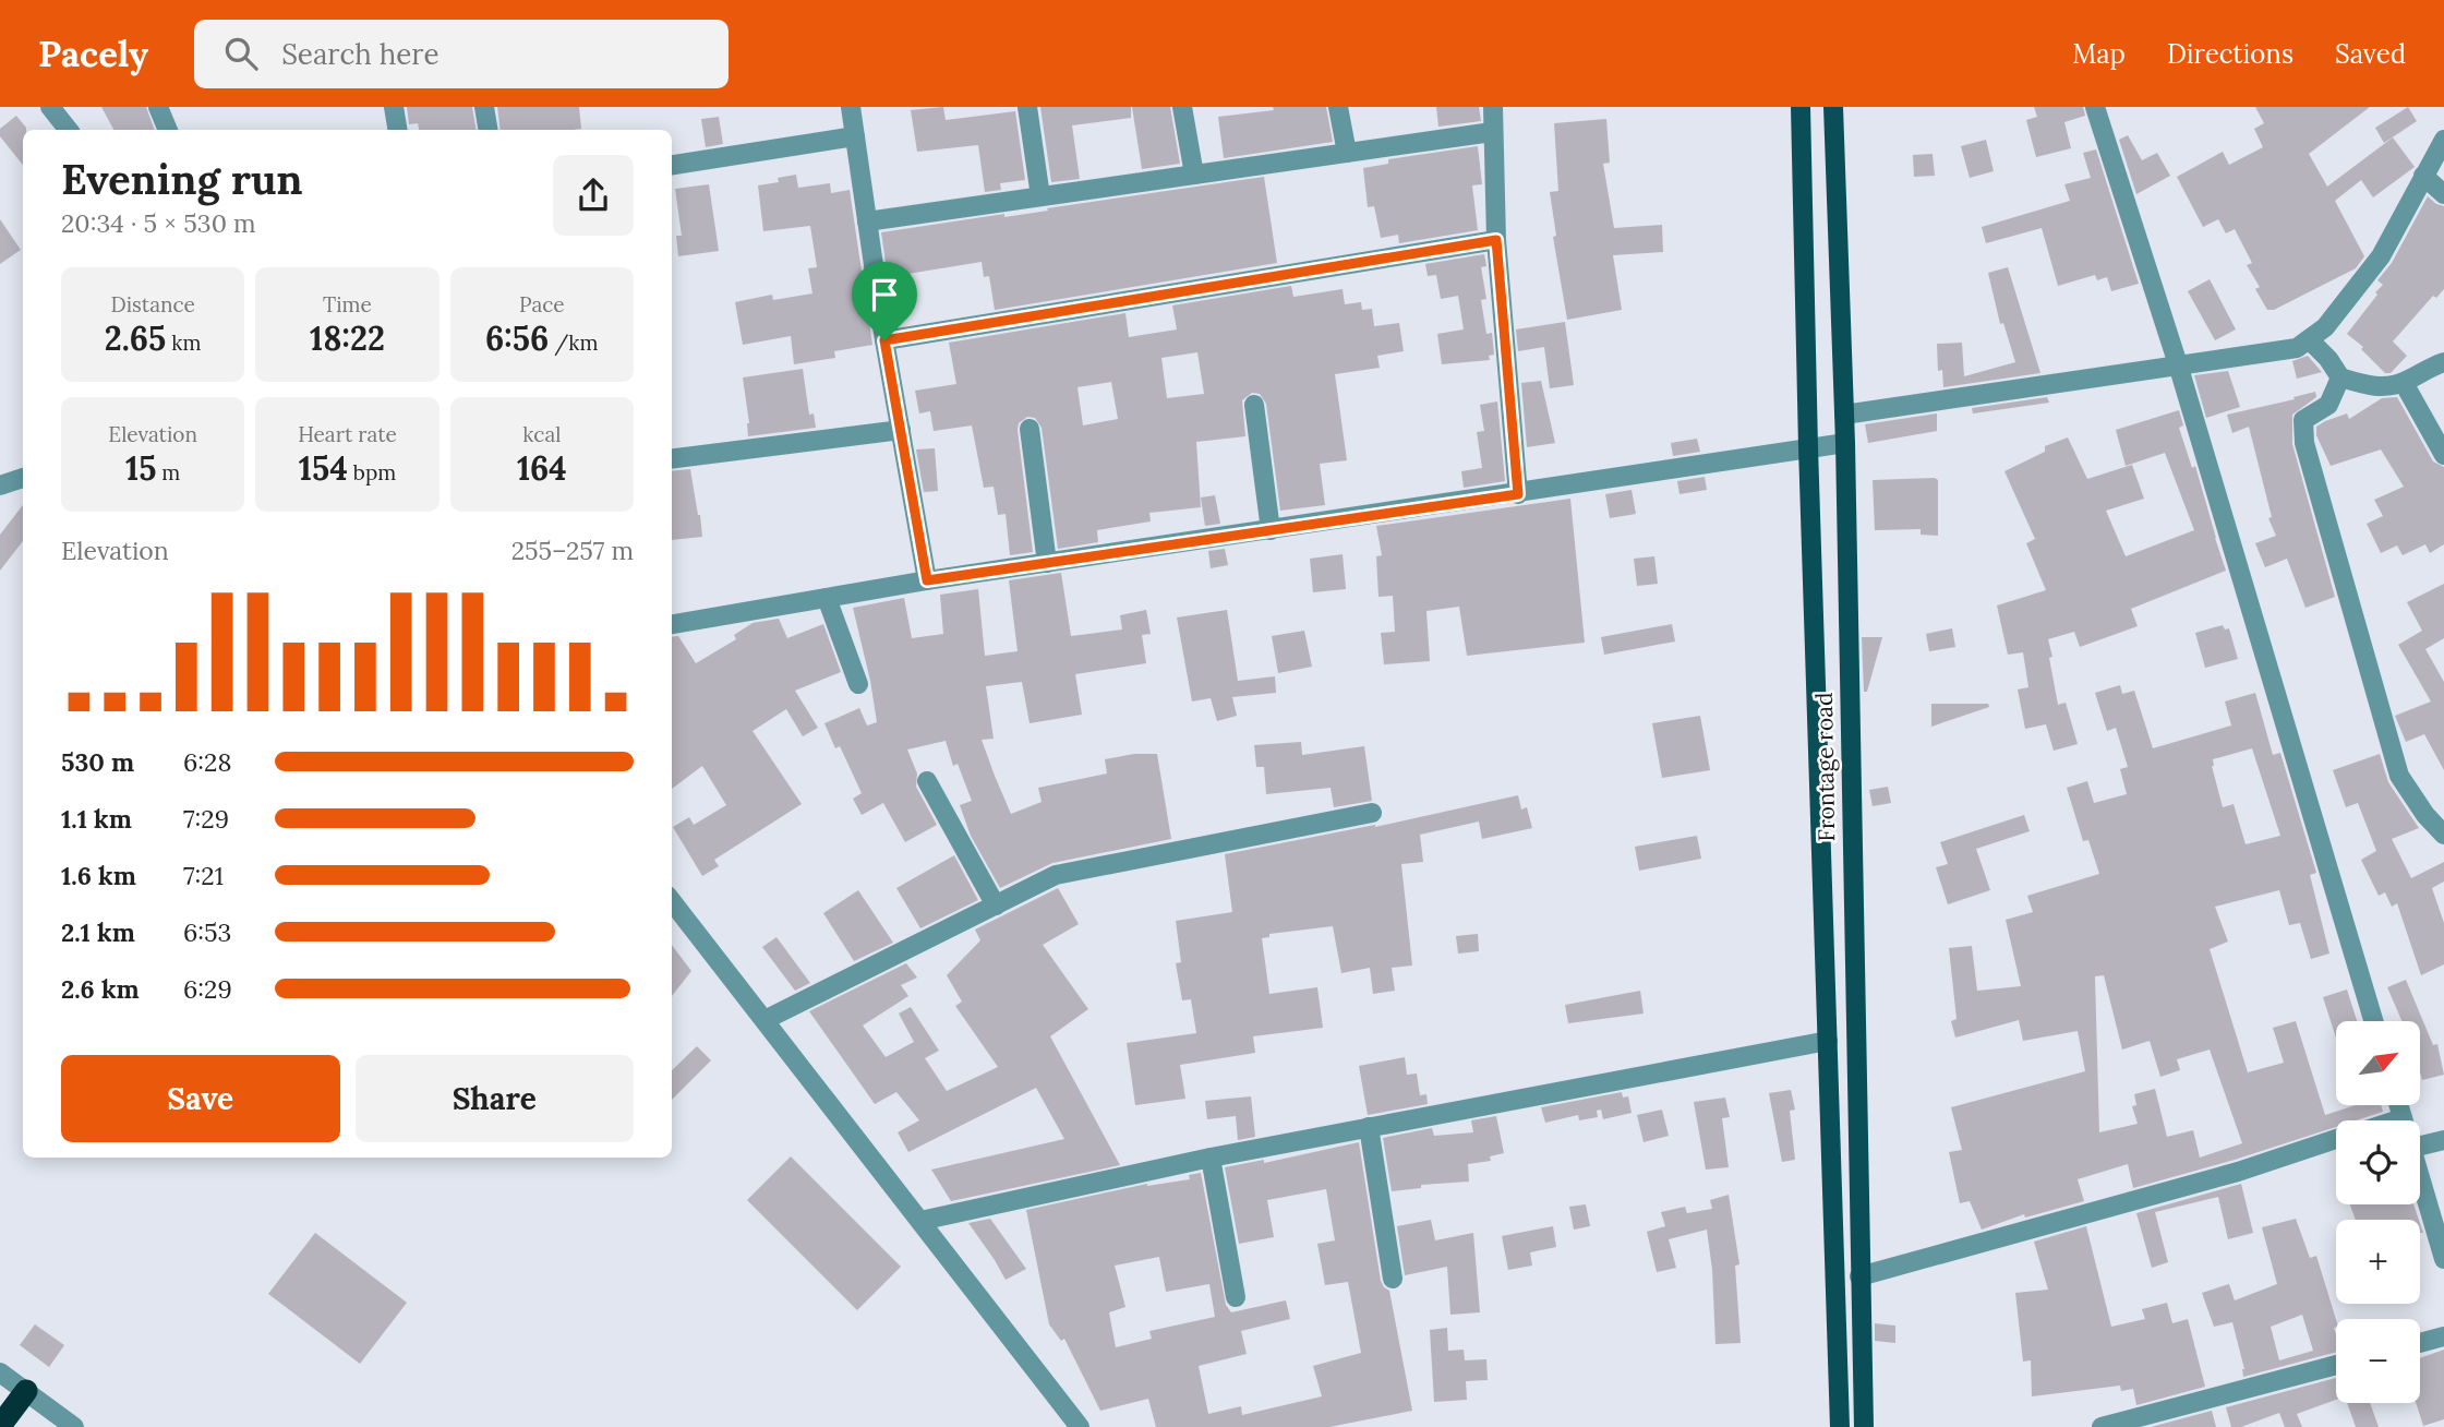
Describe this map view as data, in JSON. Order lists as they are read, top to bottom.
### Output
{
  "streets": {
    "main road": ["Frontage road"]
  },
  "north": "top right",
  "page": {
    "header": "Pacely",
    "search": "Search here",
    "nav": ["Map", "Directions", "Saved"],
    "heading": ["Evening run", "20:34 · 5 × 530 m"],
    "stats": [
      ["Distance", "2.65 km"],
      ["Time", "18:22"],
      ["Pace", "6:56 /km"],
      ["Elevation", "15 m"],
      ["Heart rate", "154 bpm"],
      ["kcal", "164"]
    ],
    "chart": ["Elevation", "255–257 m"],
    "list": [
      {
        "name": "530 m",
        "note": "6:28"
      },
      {
        "name": "1.1 km",
        "note": "7:29"
      },
      {
        "name": "1.6 km",
        "note": "7:21"
      },
      {
        "name": "2.1 km",
        "note": "6:53"
      },
      {
        "name": "2.6 km",
        "note": "6:29"
      }
    ],
    "map_buttons": ["+", "−"],
    "buttons": ["Save", "Share"]
  }
}
